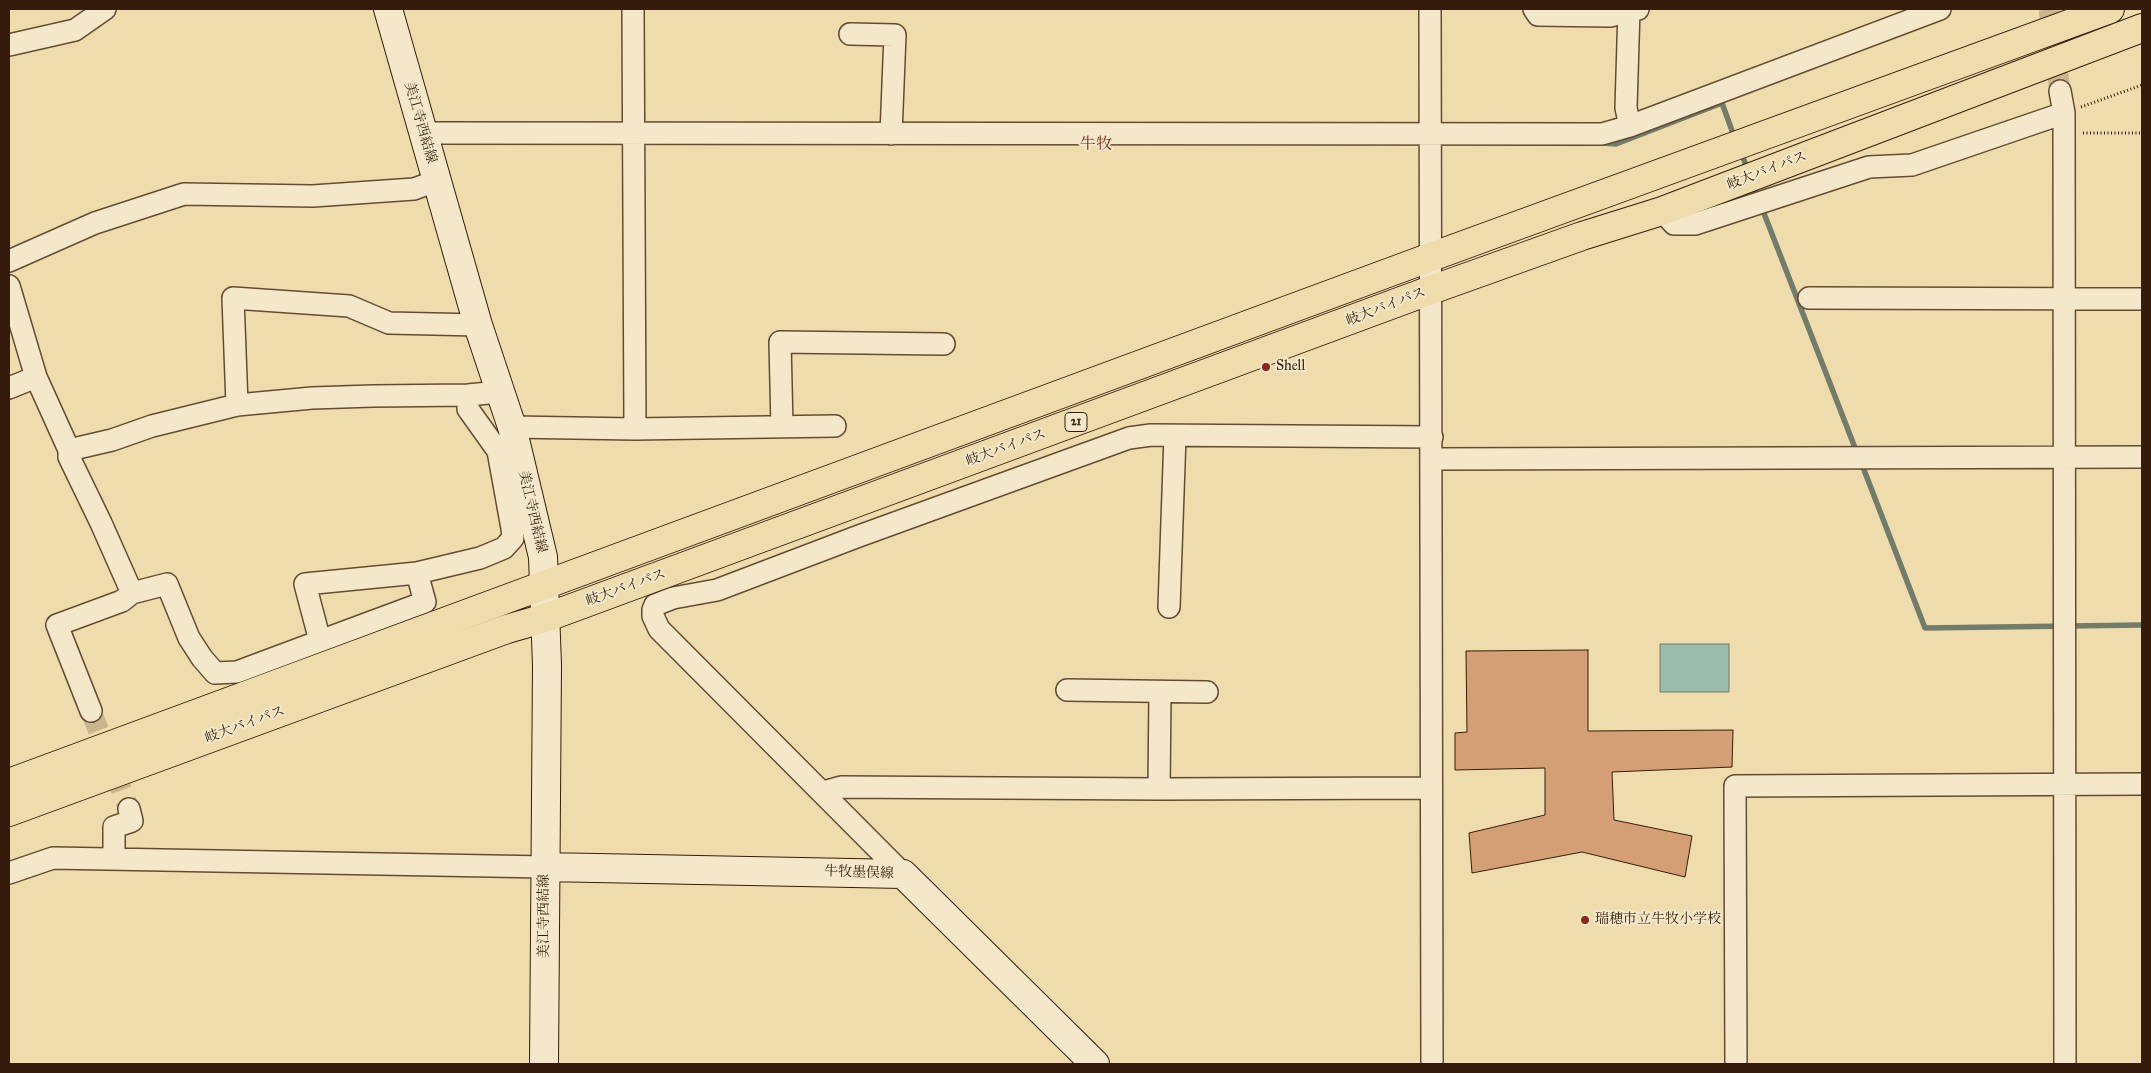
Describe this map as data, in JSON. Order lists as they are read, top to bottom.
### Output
{
  "streets": {
    "highway": ["岐大バイパス", "21"],
    "main road": ["美江寺西結線", "牛牧墨俣線"]
  },
  "crossings": [
    ["美江寺西結線", "岐大バイパス"],
    ["美江寺西結線", "牛牧墨俣線"]
  ],
  "districts": ["牛牧"],
  "places": ["Shell", "瑞穂市立牛牧小学校"]
}
